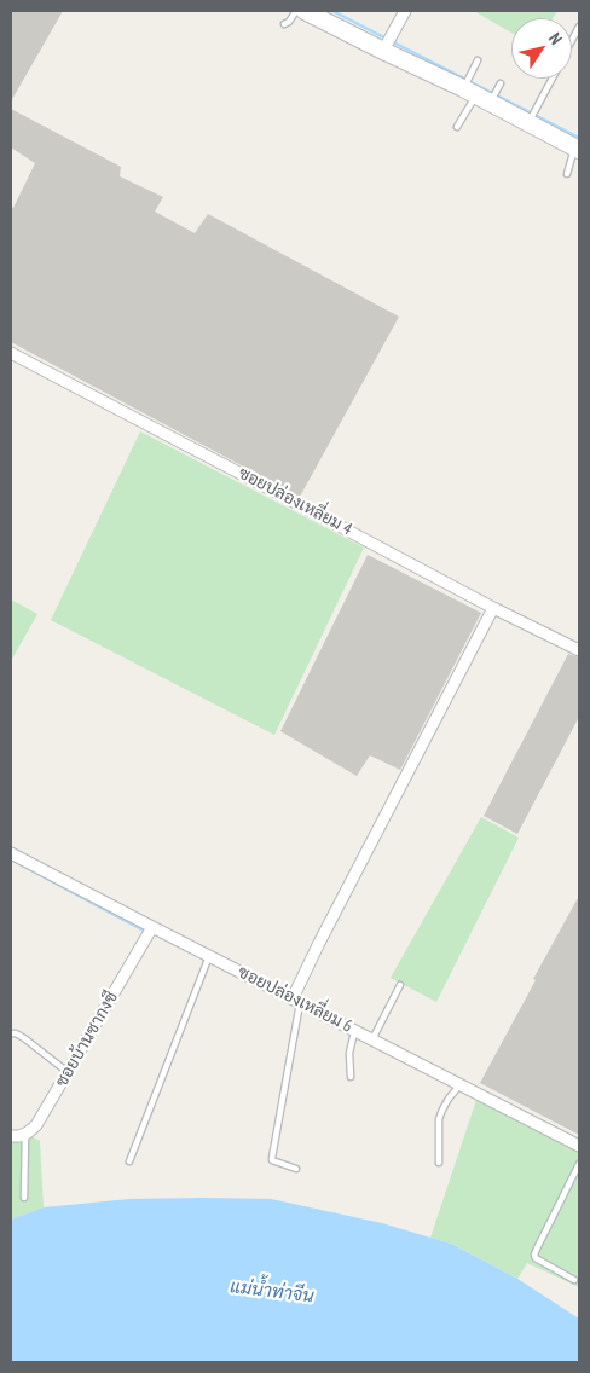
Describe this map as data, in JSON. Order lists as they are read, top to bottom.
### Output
{
  "streets": {
    "street": ["ซอยปล่องเหลี่ยม 4", "ซอยปล่องเหลี่ยม 6", "ซอยบ้านซากงซี"]
  },
  "crossings": [
    ["ซอยปล่องเหลี่ยม 6", "ซอยบ้านซากงซี"]
  ],
  "water": ["แม่น้ำท่าจีน"],
  "north": "top right"
}
